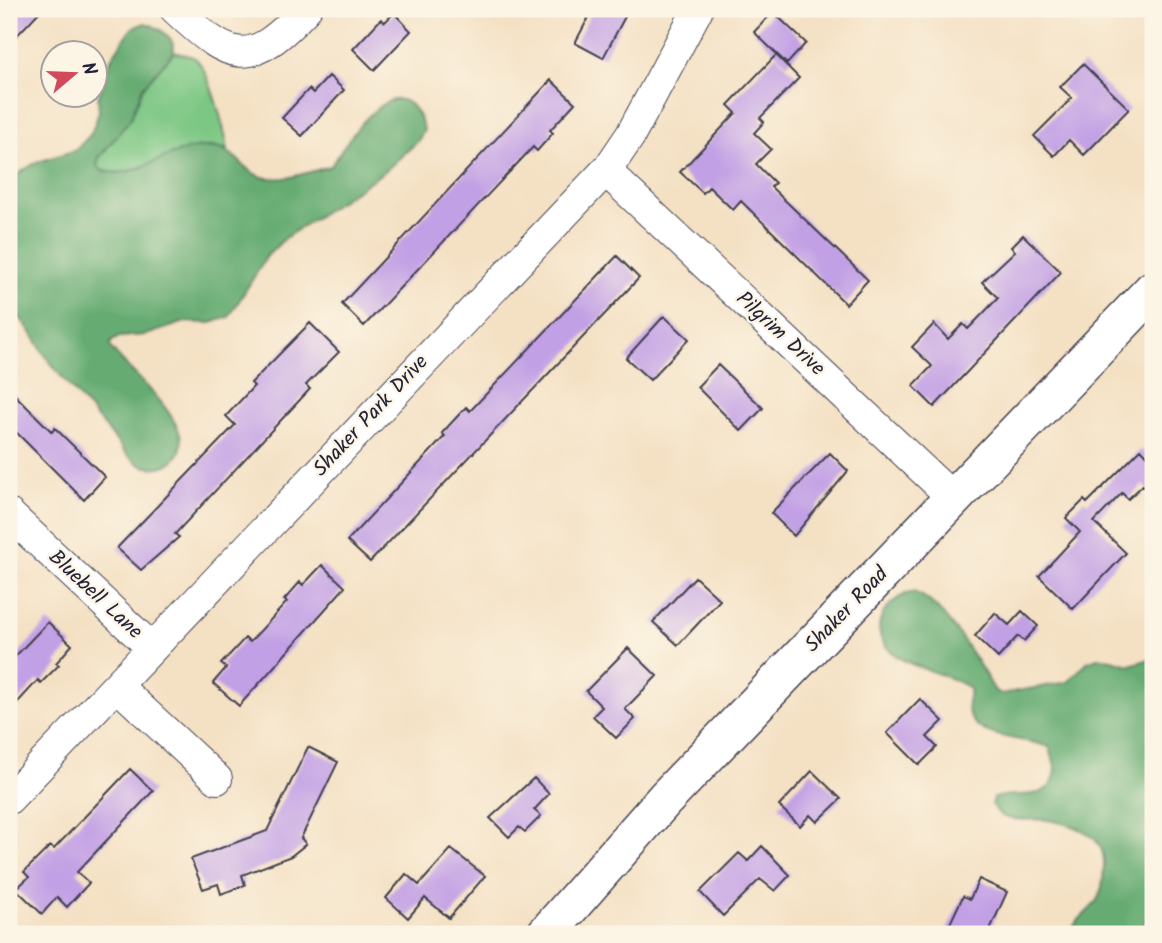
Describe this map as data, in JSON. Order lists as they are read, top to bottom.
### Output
{
  "streets": {
    "main road": ["Shaker Road"],
    "street": ["Pilgrim Drive", "Shaker Park Drive", "Bluebell Lane"]
  },
  "crossings": [
    ["Pilgrim Drive", "Shaker Park Drive"],
    ["Pilgrim Drive", "Shaker Road"],
    ["Shaker Park Drive", "Bluebell Lane"]
  ],
  "north": "right"
}
